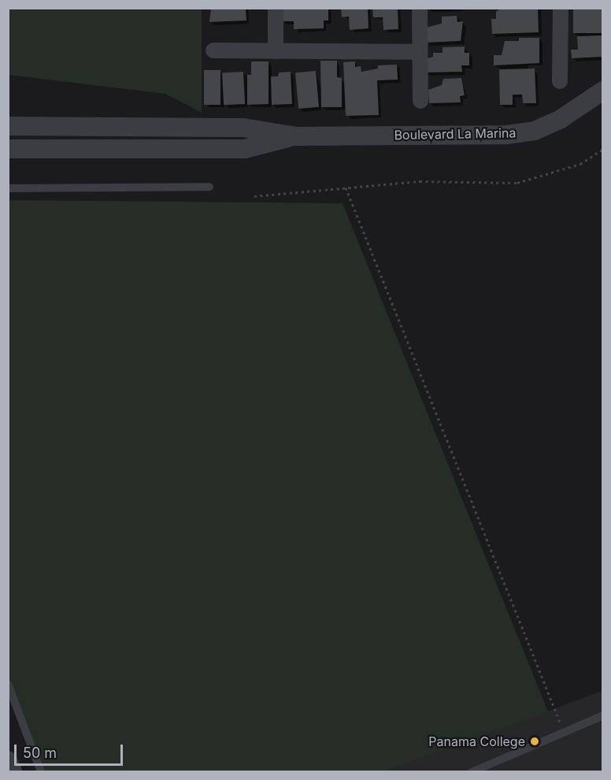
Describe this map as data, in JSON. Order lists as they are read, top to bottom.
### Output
{
  "streets": {
    "street": ["Boulevard La Marina"]
  },
  "places": ["Panama College"],
  "scale_bar": "50 m"
}
